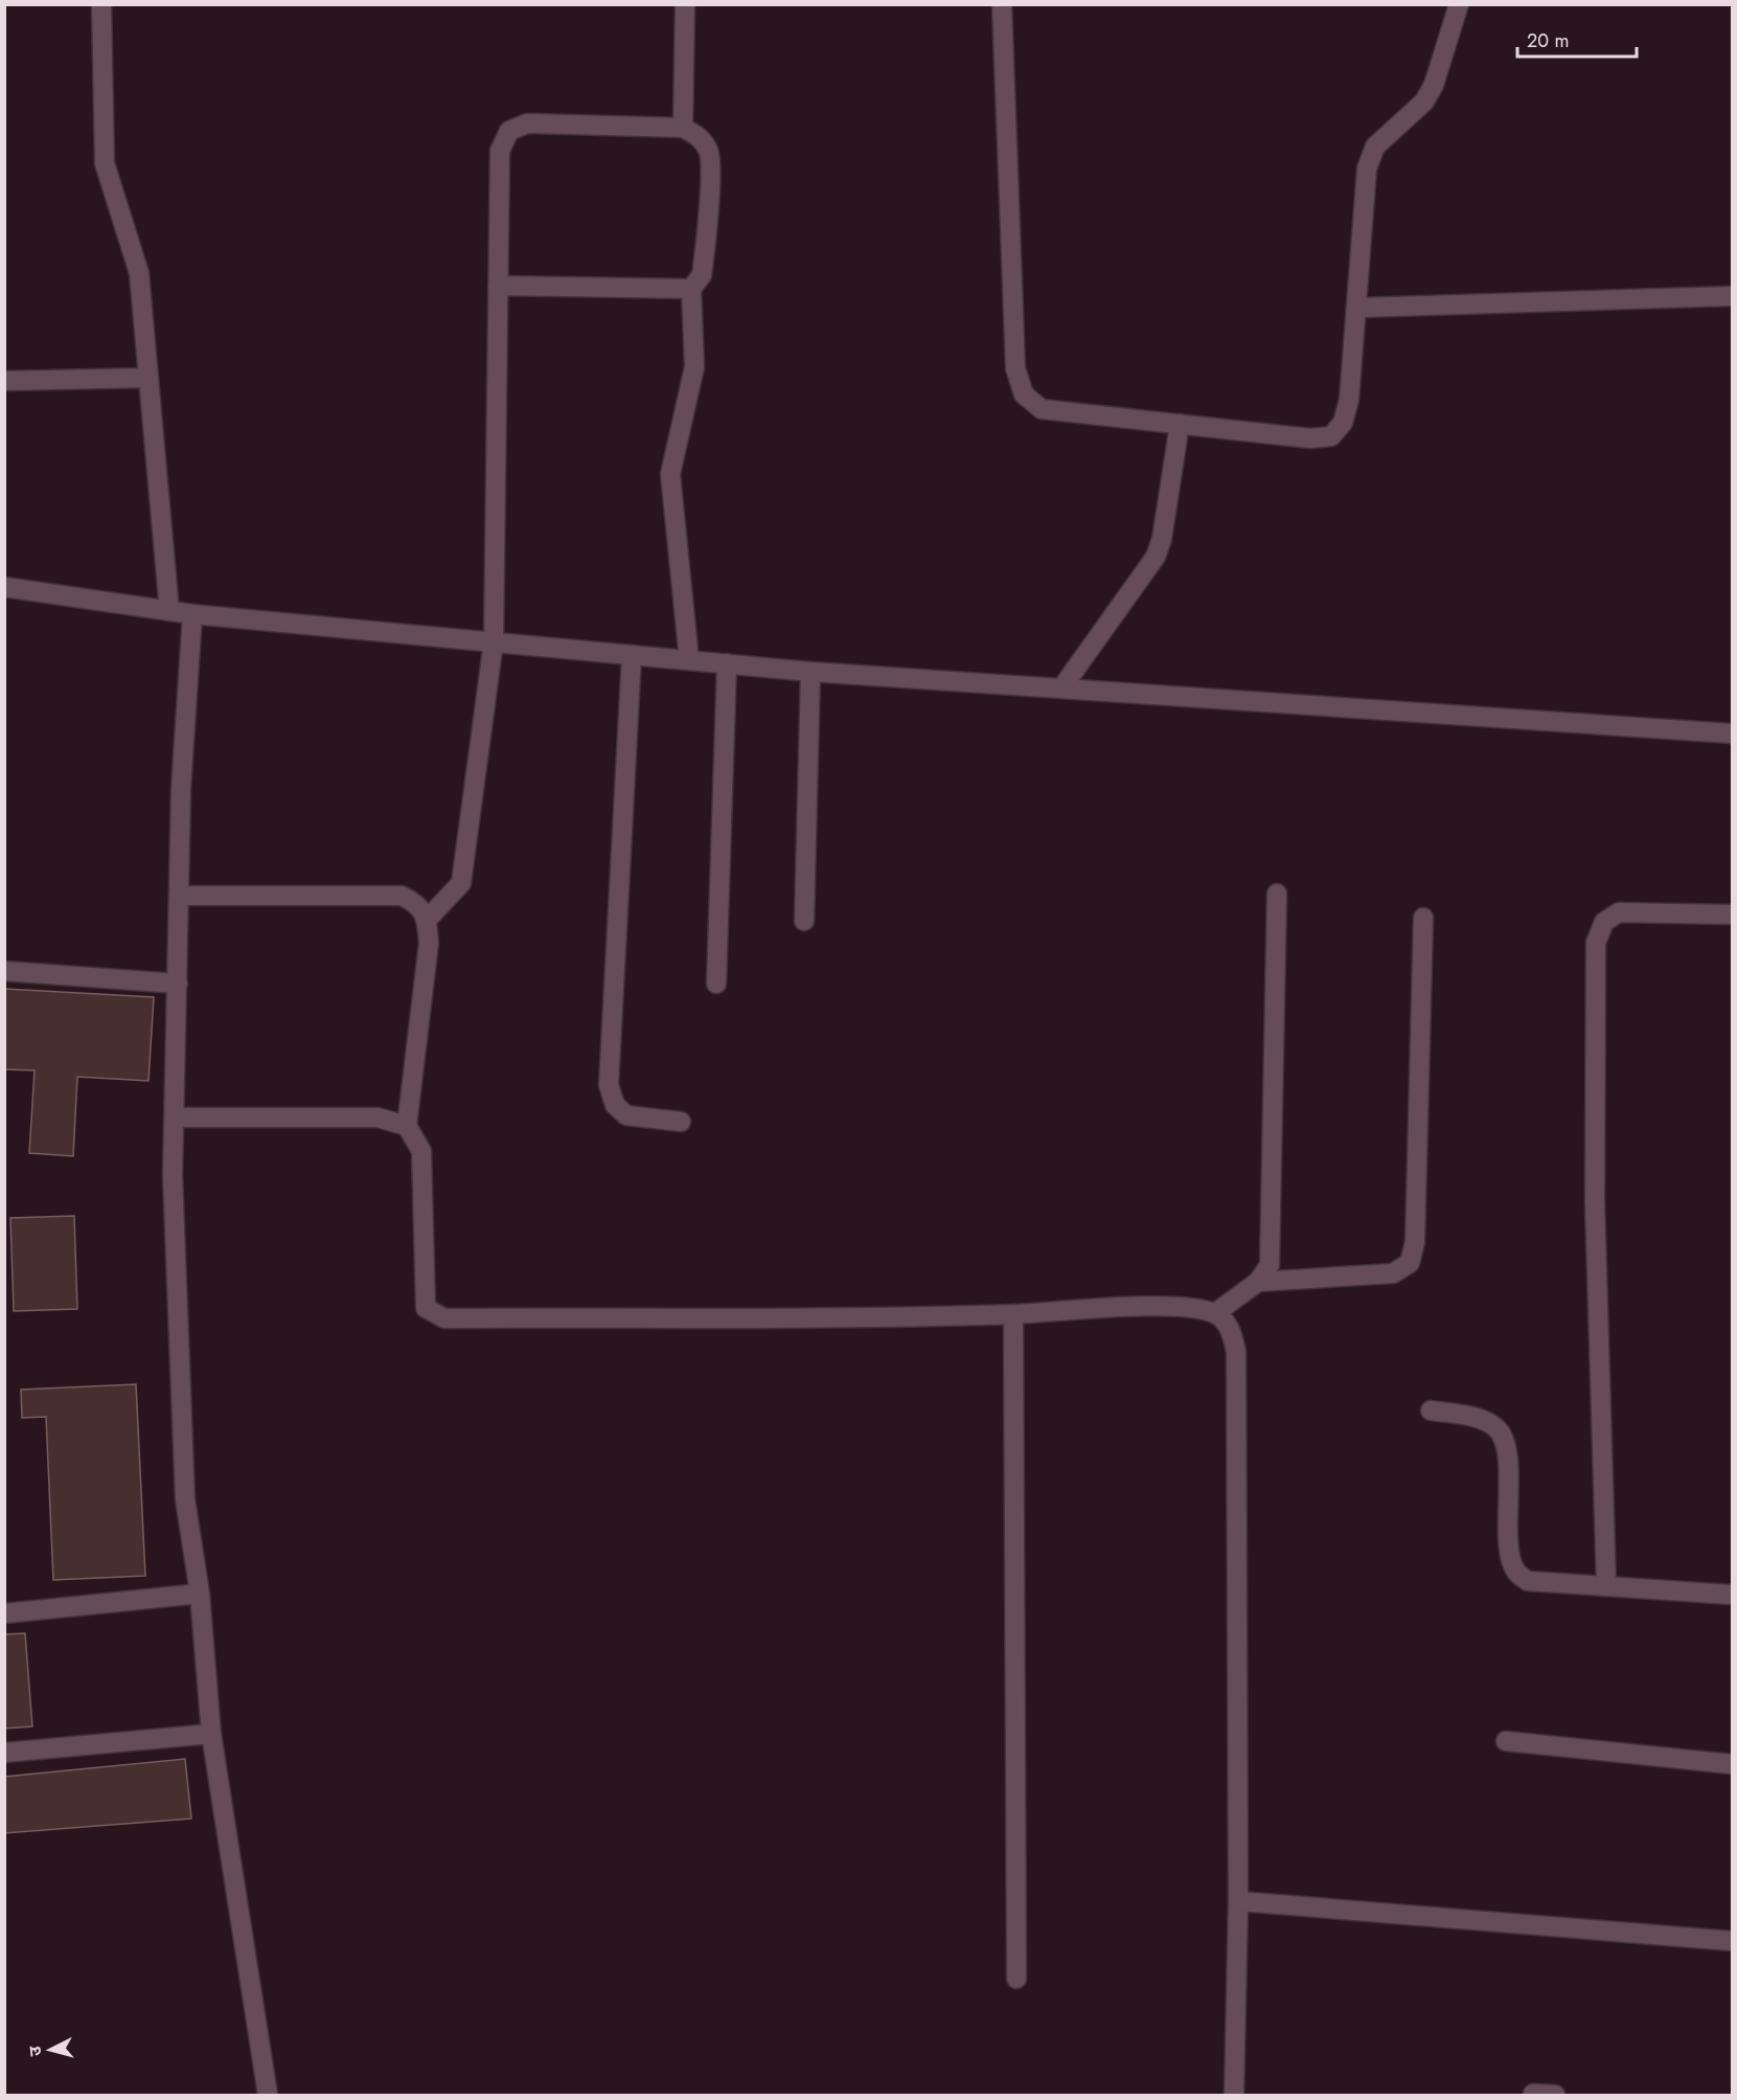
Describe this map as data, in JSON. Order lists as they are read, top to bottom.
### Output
{
  "scale_bar": "20 m",
  "north": "left"
}
